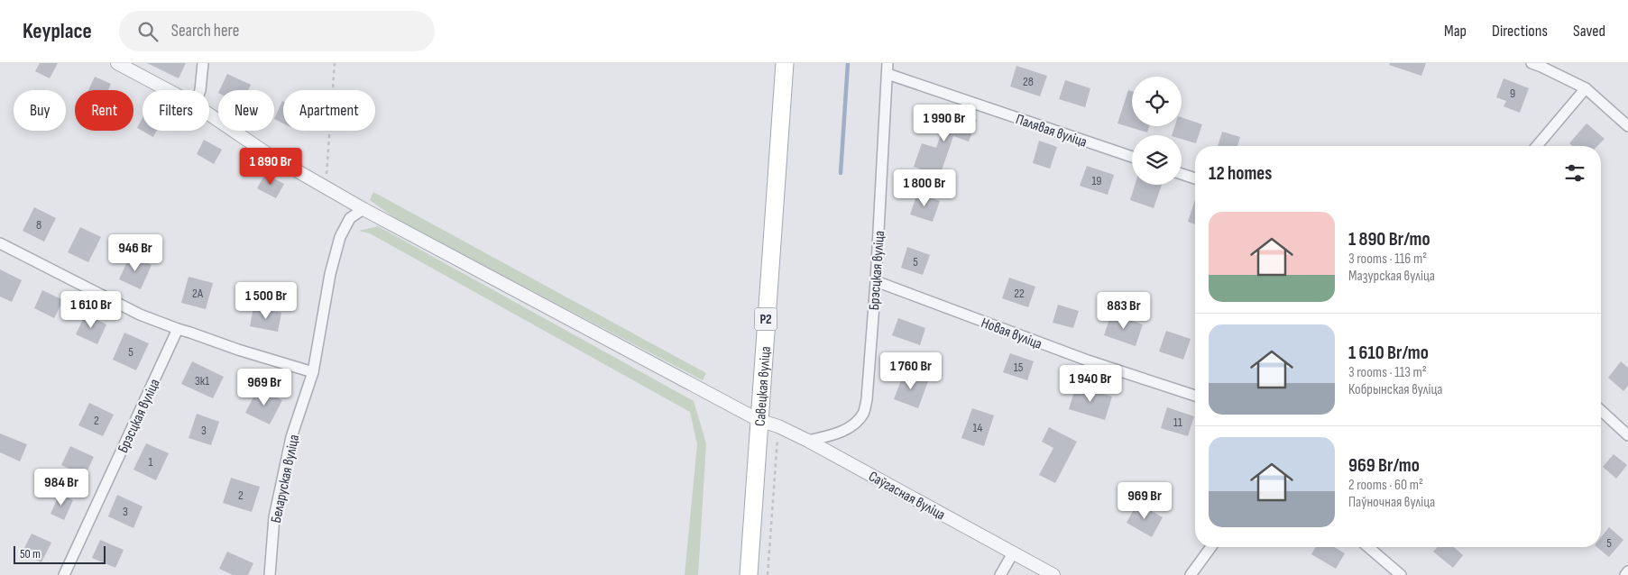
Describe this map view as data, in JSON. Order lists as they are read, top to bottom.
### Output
{
  "streets": {
    "main road": ["Р2", "Савецкая вуліца"],
    "street": [
      "Палявая вуліца",
      "Брэсцкая вуліца",
      "Новая вуліца",
      "Беларуская вуліца",
      "Саўгасная вуліца"
    ]
  },
  "crossings": [
    ["Палявая вуліца", "Брэсцкая вуліца"],
    ["Брэсцкая вуліца", "Новая вуліца"],
    ["Брэсцкая вуліца", "Саўгасная вуліца"],
    ["Савецкая вуліца", "Саўгасная вуліца"],
    ["Беларуская вуліца", "Саўгасная вуліца"]
  ],
  "house_numbers": [
    "28",
    "9",
    "19",
    "8",
    "5",
    "2А",
    "22",
    "5",
    "15",
    "3к1",
    "2",
    "11",
    "14",
    "3",
    "1",
    "2",
    "3",
    "5"
  ],
  "scale_bar": "50 m",
  "page": {
    "header": "Keyplace",
    "search": "Search here",
    "nav": ["Map", "Directions", "Saved"],
    "chip": [
      "Buy",
      "Rent",
      "Filters",
      "New",
      "Apartment"
    ],
    "price": [
      "1 990 Br",
      "1 890 Br",
      "1 800 Br",
      "946 Br",
      "1 500 Br",
      "1 610 Br",
      "883 Br",
      "1 760 Br",
      "1 940 Br",
      "969 Br",
      "984 Br",
      "969 Br"
    ],
    "heading": "12 homes",
    "list": [
      {
        "name": "1 890 Br/mo",
        "note": "3 rooms · 116 m² · Мазурская вуліца"
      },
      {
        "name": "1 610 Br/mo",
        "note": "3 rooms · 113 m² · Кобрынская вуліца"
      },
      {
        "name": "969 Br/mo",
        "note": "2 rooms · 60 m² · Паўночная вуліца"
      }
    ],
    "scale": "50 m"
  }
}
